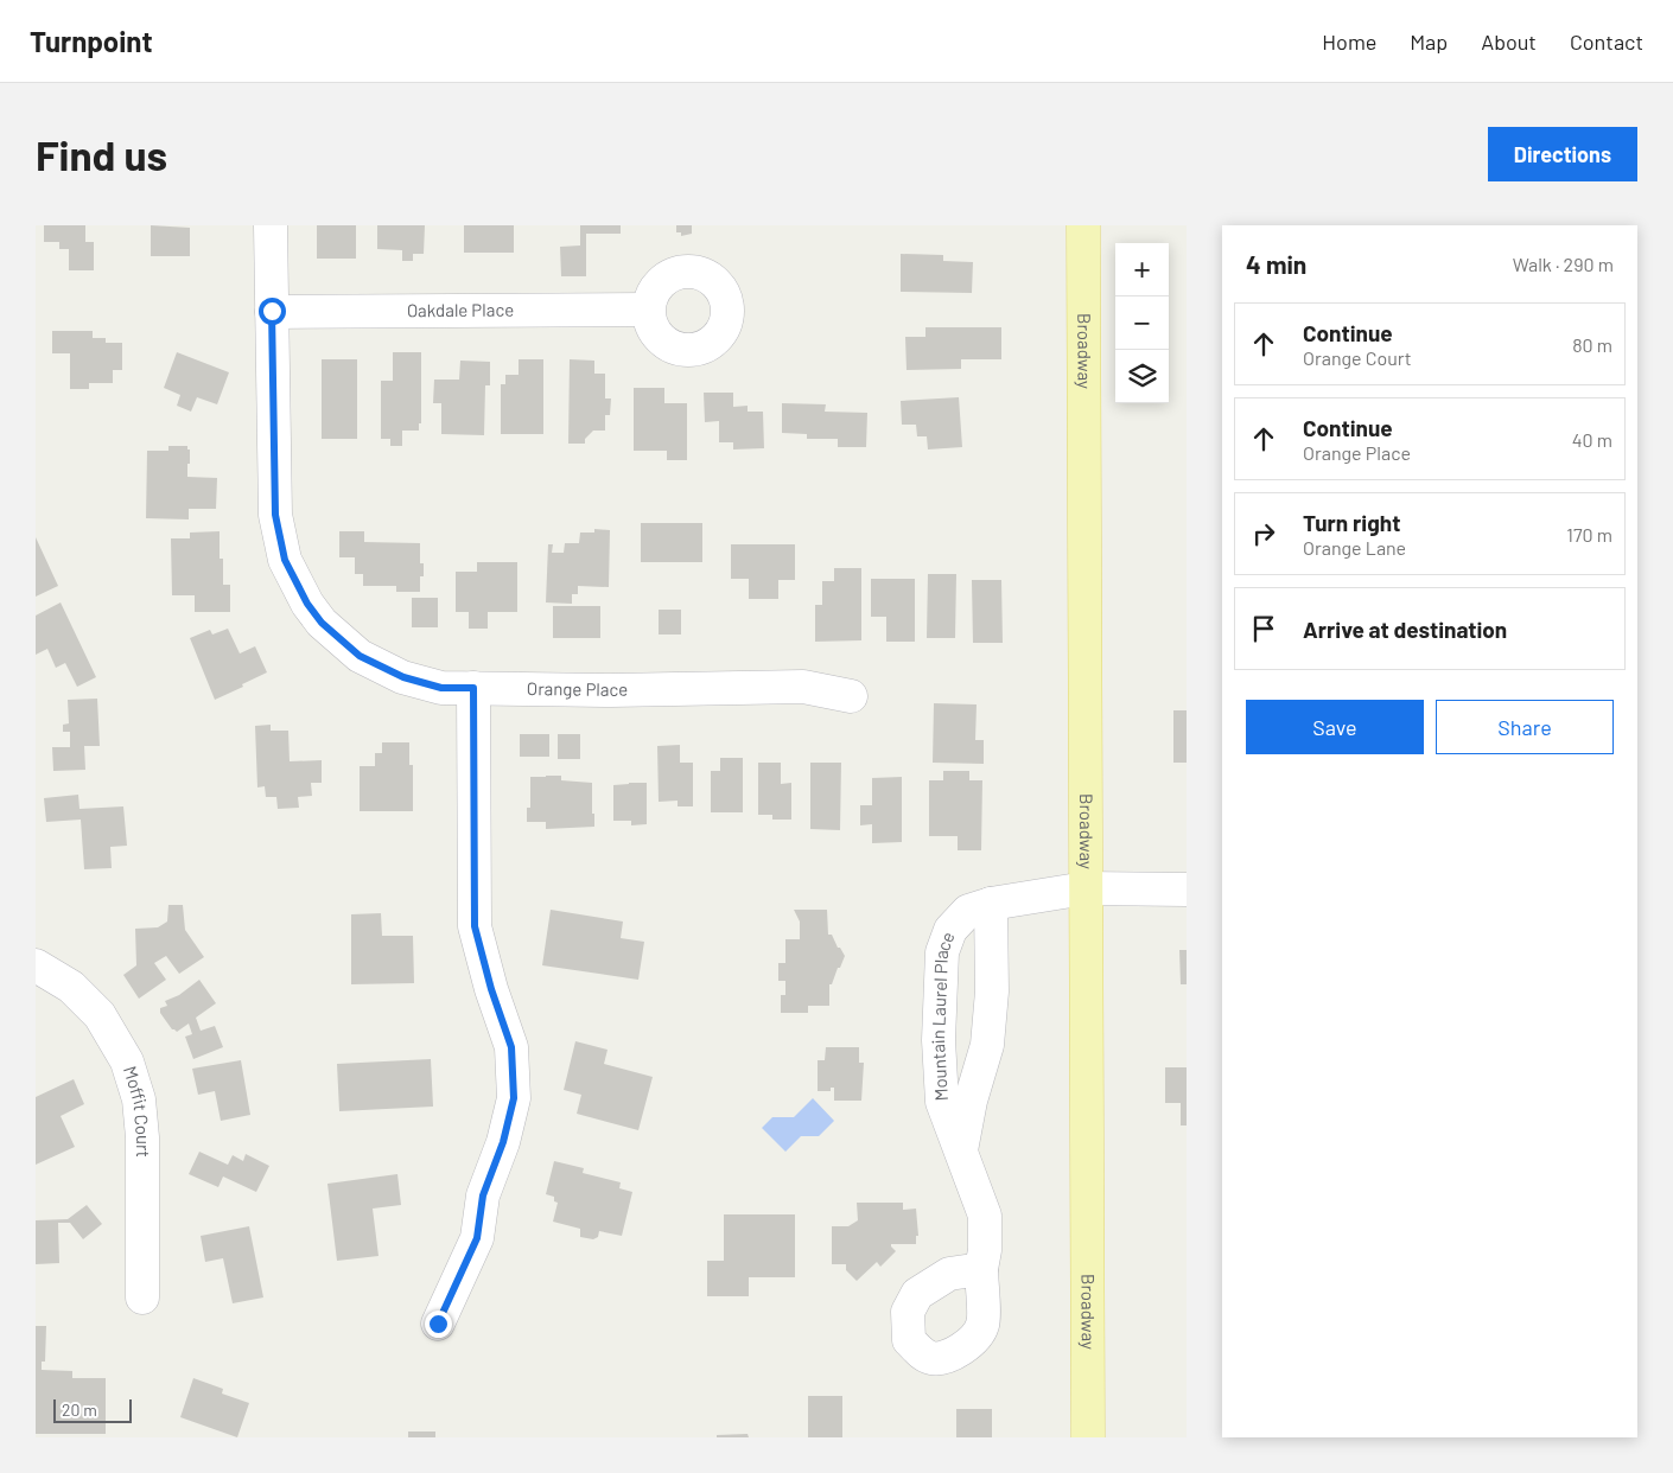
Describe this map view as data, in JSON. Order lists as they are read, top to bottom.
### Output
{
  "streets": {
    "main road": ["Broadway"],
    "street": [
      "Oakdale Place",
      "Orange Place",
      "Mountain Laurel Place",
      "Moffit Court"
    ]
  },
  "crossings": [
    ["Oakdale Place", "Orange Place"],
    ["Broadway", "Mountain Laurel Place"]
  ],
  "scale_bar": "20 m",
  "page": {
    "header": "Turnpoint",
    "nav": [
      "Home",
      "Map",
      "About",
      "Contact"
    ],
    "buttons": [
      "Directions",
      ["Save", "Share"]
    ],
    "title": "Find us",
    "heading": ["4 min", "Walk · 290 m"],
    "map_buttons": ["+", "−"],
    "list": [
      ["Continue", "Orange Court", "80 m"],
      ["Continue", "Orange Place", "40 m"],
      ["Turn right", "Orange Lane", "170 m"],
      "Arrive at destination"
    ],
    "scale": "20 m"
  }
}
